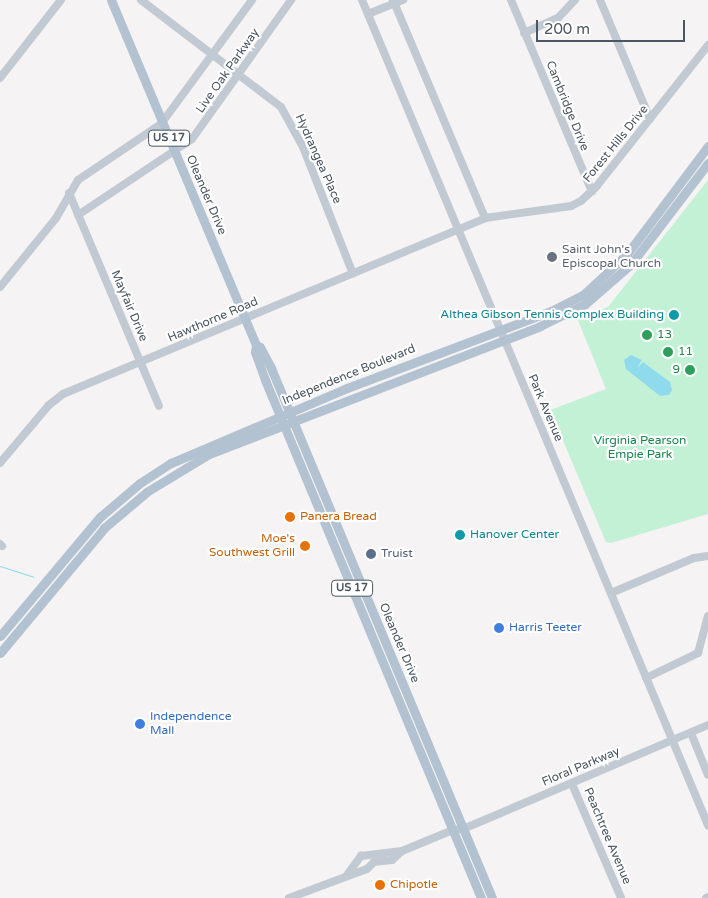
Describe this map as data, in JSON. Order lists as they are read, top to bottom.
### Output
{
  "streets": {
    "main road": ["US 17", "Oleander Drive", "Independence Boulevard"],
    "street": [
      "Live Oak Parkway",
      "Cambridge Drive",
      "Forest Hills Drive",
      "Hydrangea Place",
      "Mayfair Drive",
      "Hawthorne Road",
      "Park Avenue",
      "Floral Parkway",
      "Peachtree Avenue"
    ]
  },
  "crossings": [
    ["Live Oak Parkway", "Hydrangea Place"],
    ["Live Oak Parkway", "Oleander Drive"],
    ["Live Oak Parkway", "Mayfair Drive"],
    ["Cambridge Drive", "Forest Hills Drive"],
    ["Forest Hills Drive", "Hawthorne Road"],
    ["Forest Hills Drive", "Park Avenue"],
    ["Hydrangea Place", "Hawthorne Road"],
    ["Oleander Drive", "Hawthorne Road"],
    ["Oleander Drive", "Independence Boulevard"],
    ["Oleander Drive", "Floral Parkway"],
    ["Mayfair Drive", "Hawthorne Road"],
    ["Hawthorne Road", "Park Avenue"],
    ["Independence Boulevard", "Park Avenue"],
    ["Park Avenue", "Floral Parkway"],
    ["Floral Parkway", "Peachtree Avenue"]
  ],
  "parks": ["Virginia Pearson Empie Park"],
  "places": [
    "Saint John's Episcopal Church",
    "Althea Gibson Tennis Complex Building",
    "13",
    "11",
    "9",
    "Panera Bread",
    "Hanover Center",
    "Moe's Southwest Grill",
    "Truist",
    "Harris Teeter",
    "Independence Mall",
    "Chipotle"
  ],
  "scale_bar": "200 m"
}
